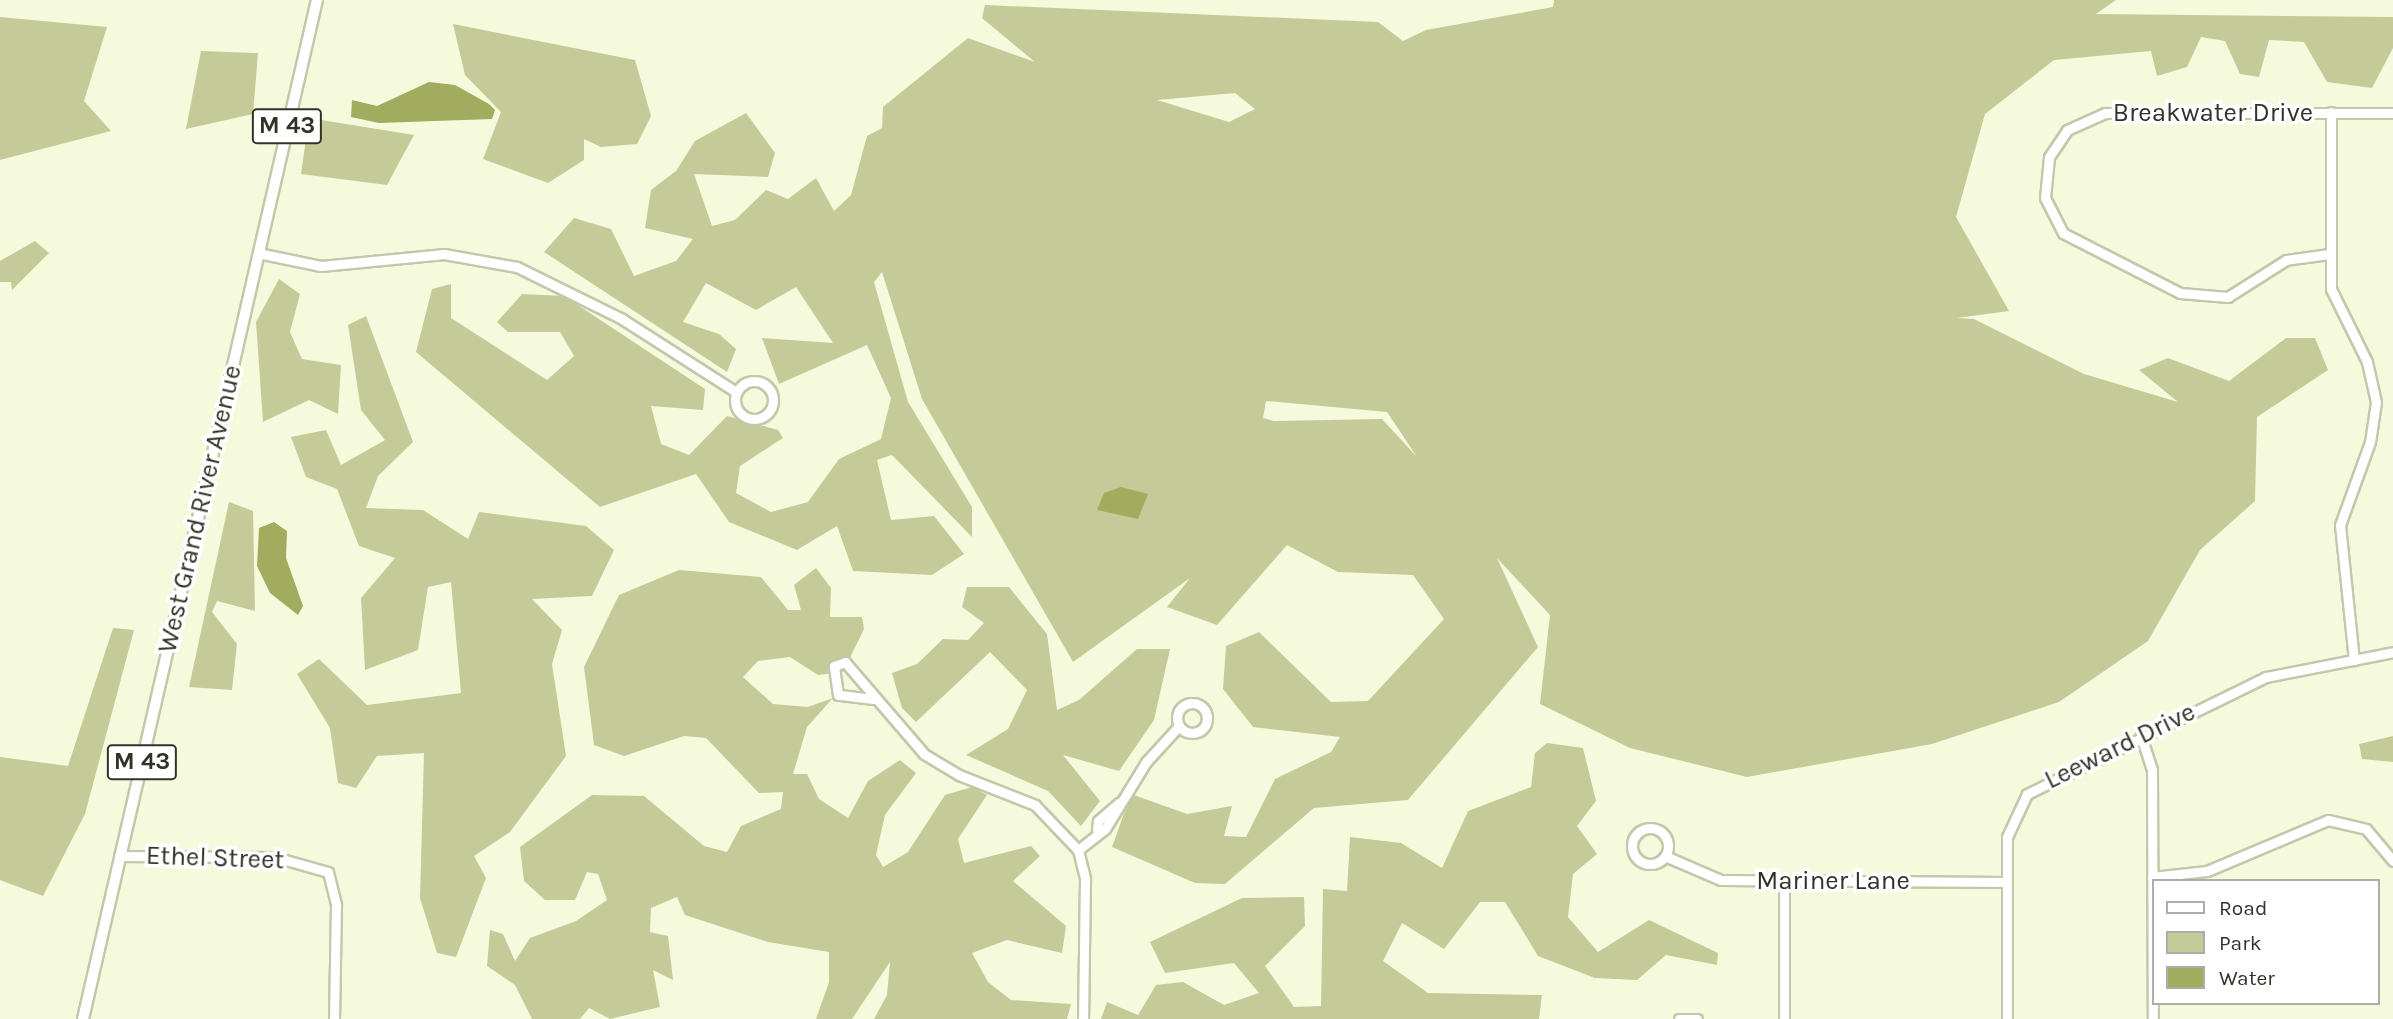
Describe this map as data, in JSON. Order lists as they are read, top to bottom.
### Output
{
  "streets": {
    "main road": ["M 43", "West Grand River Avenue"],
    "street": [
      "Breakwater Drive",
      "Leeward Drive",
      "Ethel Street",
      "Mariner Lane"
    ]
  },
  "crossings": [
    ["West Grand River Avenue", "Ethel Street"],
    ["Leeward Drive", "Mariner Lane"]
  ],
  "legend": ["Road", "Park", "Water"]
}
